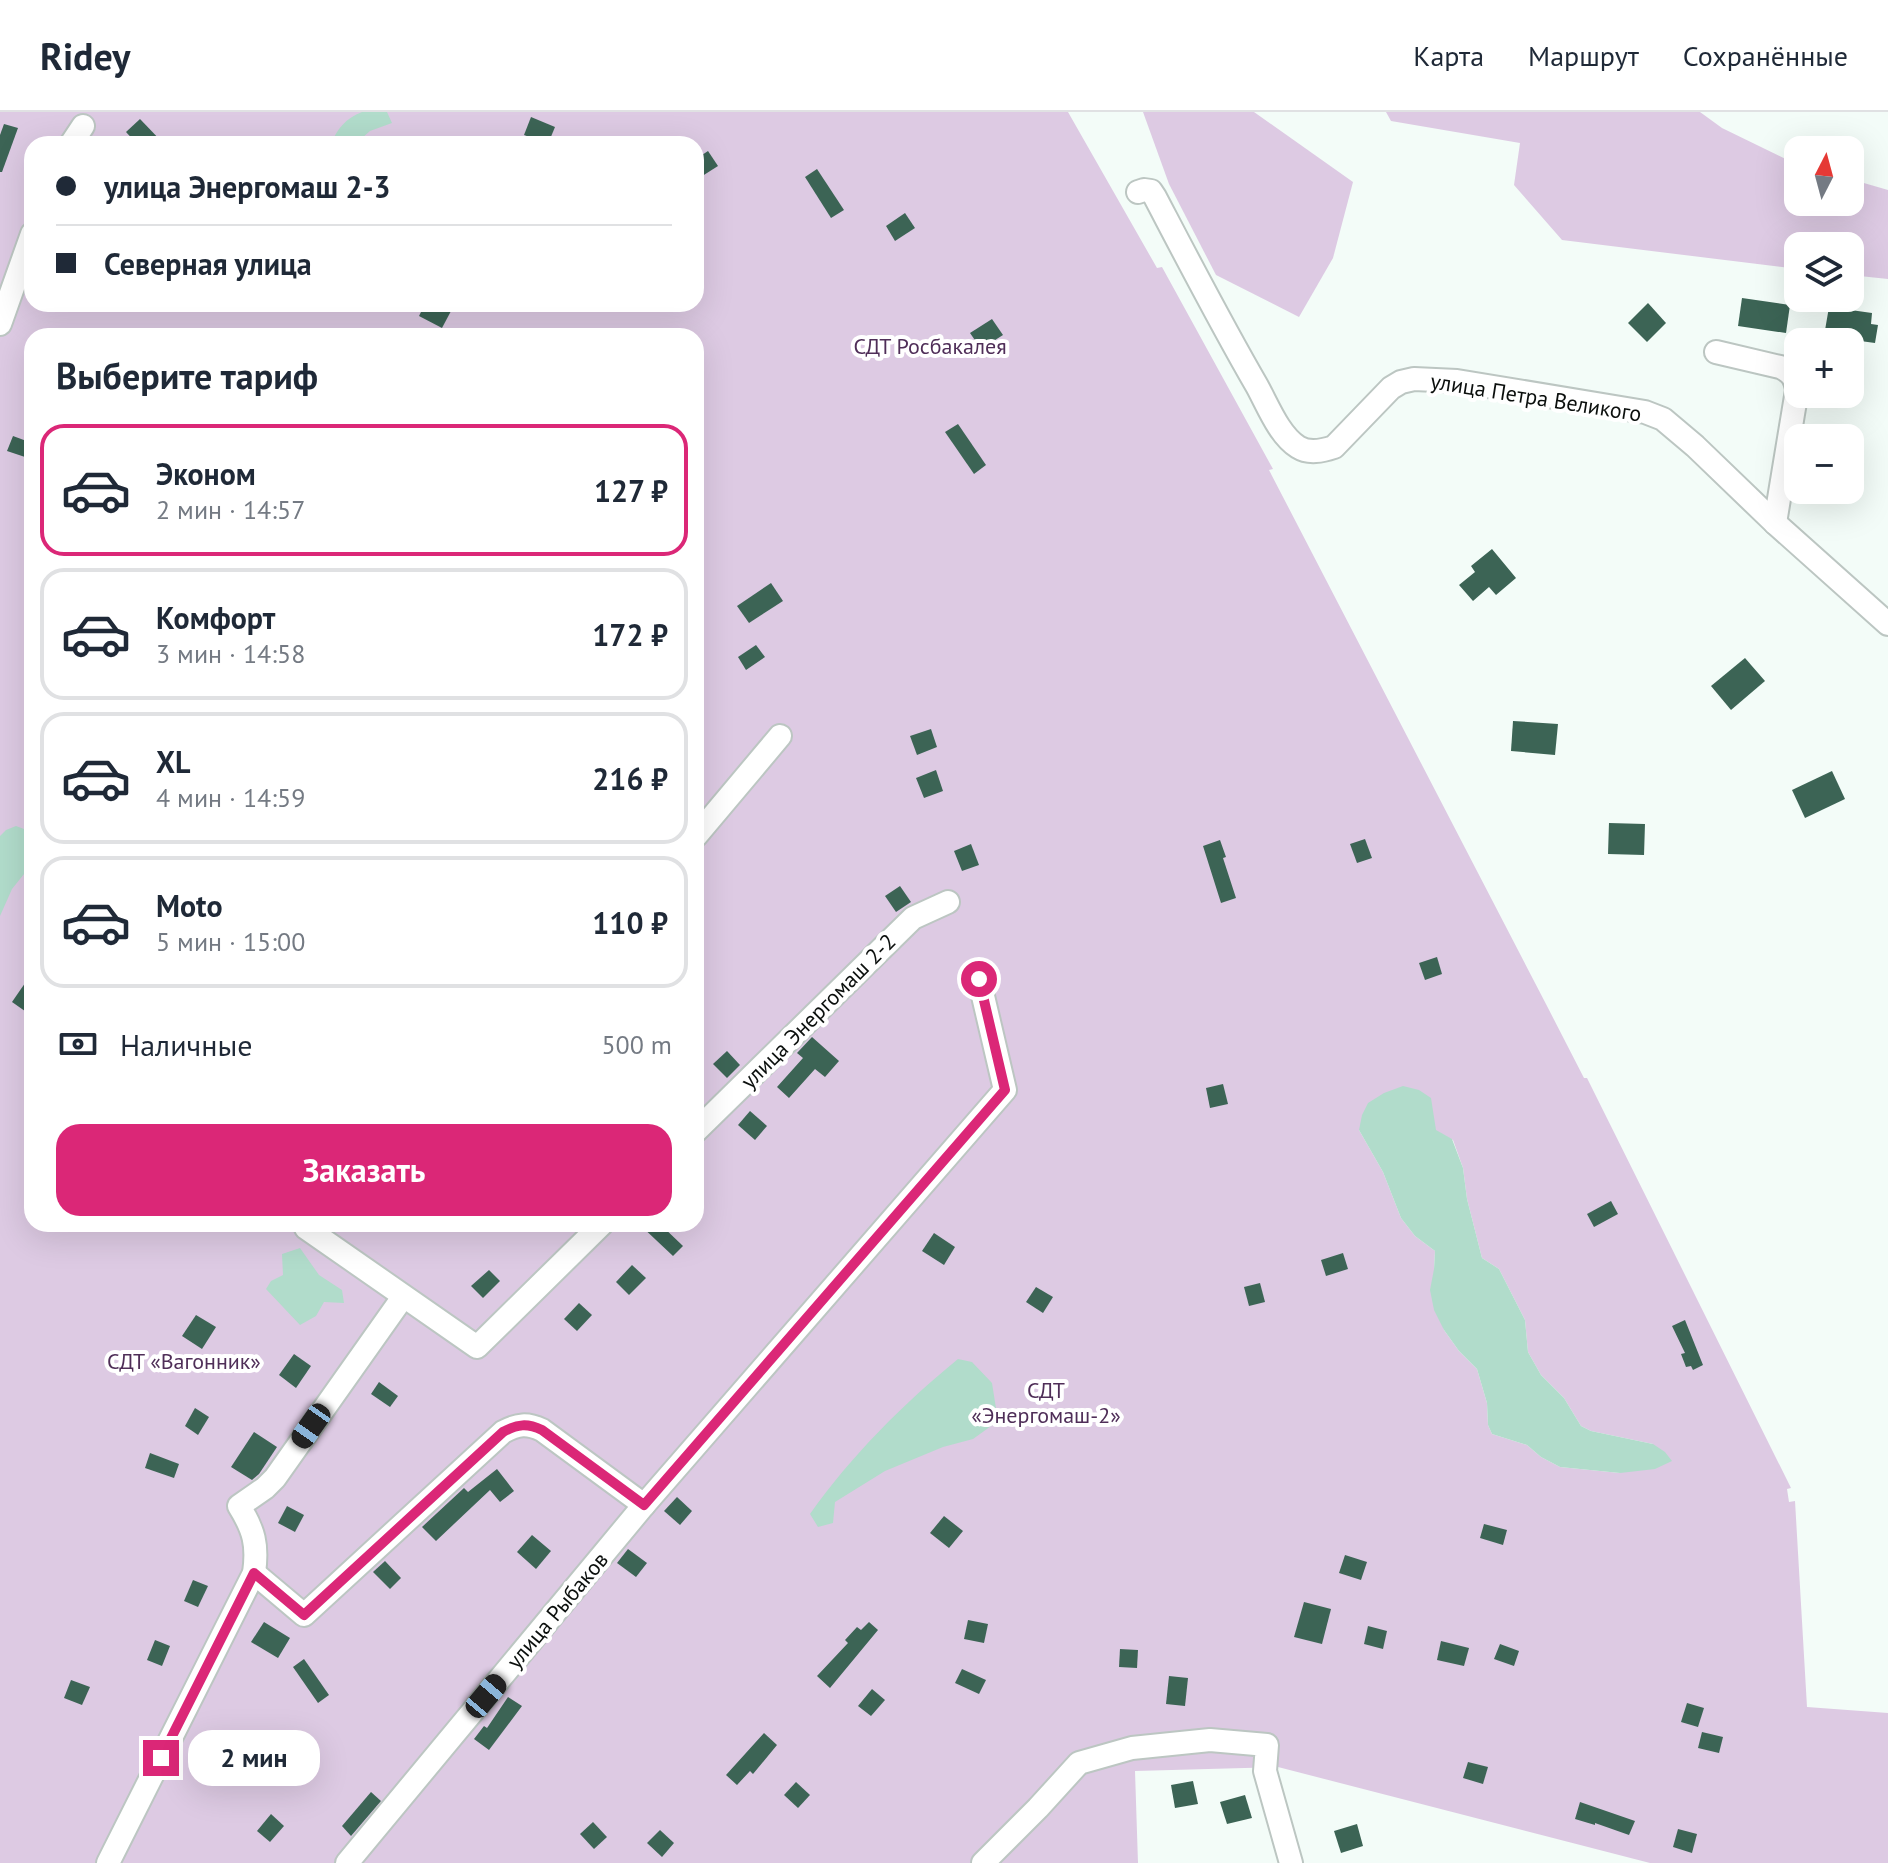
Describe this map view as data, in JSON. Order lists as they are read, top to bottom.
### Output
{
  "streets": {
    "street": ["улица Петра Великого", "улица Энергомаш 2-2", "улица Рыбаков"]
  },
  "parks": ["СДТ Росбакалея", "СДТ «Вагонник»", "СДТ «Энергомаш-2»"],
  "north": "top",
  "page": {
    "header": "Ridey",
    "nav": ["Карта", "Маршрут", "Сохранённые"],
    "map_buttons": ["+", "−"],
    "banner": ["улица Энергомаш 2-3", "Северная улица"],
    "heading": "Выберите тариф",
    "list": [
      {
        "name": "Эконом",
        "note": "2 мин · 14:57",
        "value": "127 ₽"
      },
      {
        "name": "Комфорт",
        "note": "3 мин · 14:58",
        "value": "172 ₽"
      },
      {
        "name": "XL",
        "note": "4 мин · 14:59",
        "value": "216 ₽"
      },
      {
        "name": "Moto",
        "note": "5 мин · 15:00",
        "value": "110 ₽"
      }
    ],
    "pay": ["Наличные", "500 m"],
    "buttons": "Заказать",
    "bubble": "2 мин"
  }
}
